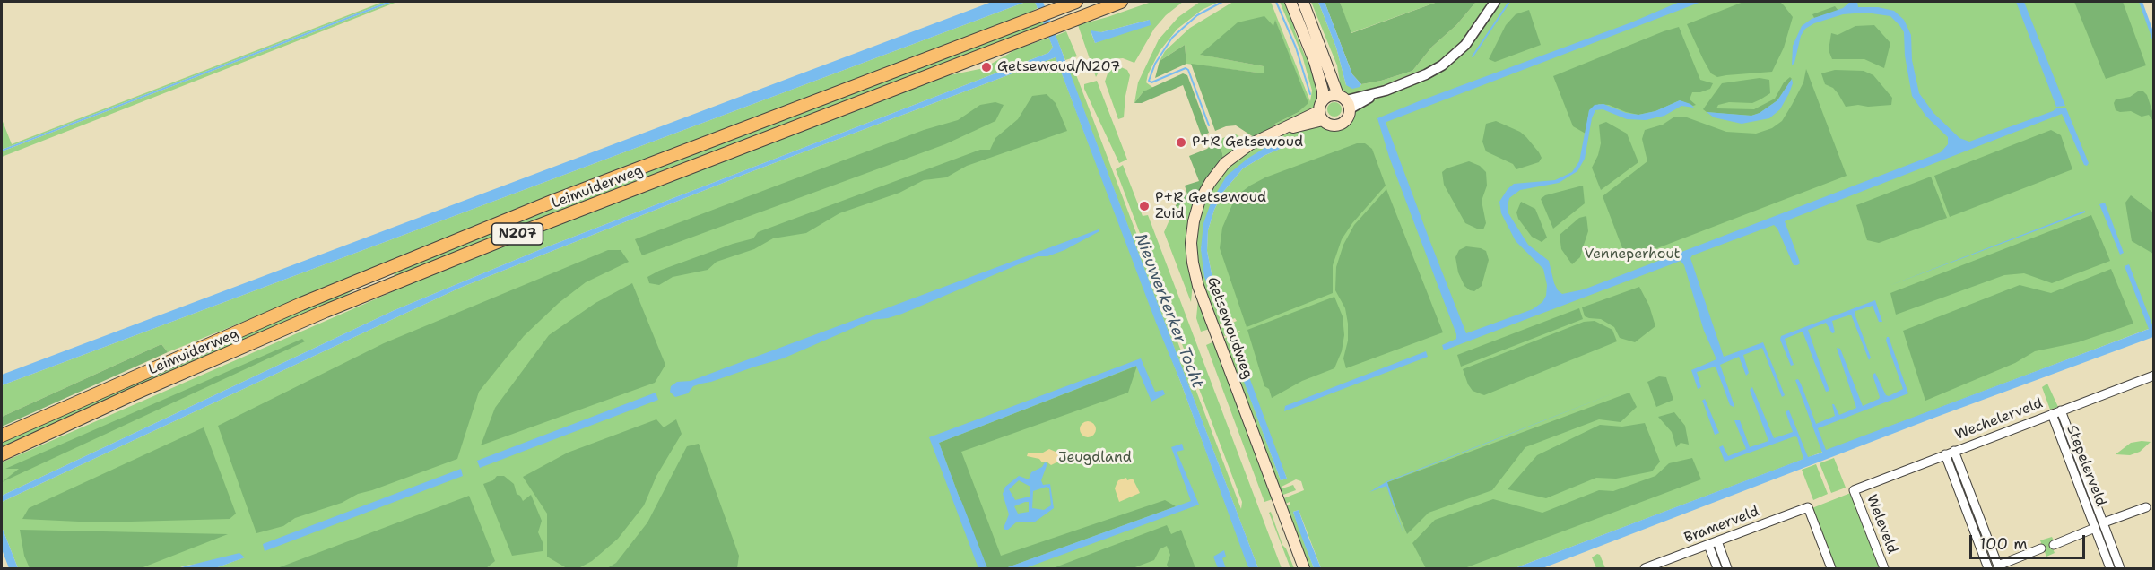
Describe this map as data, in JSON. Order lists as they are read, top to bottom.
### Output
{
  "streets": {
    "main road": ["Leimuiderweg", "N207", "Getsewoudweg"],
    "street": [
      "Wechelerveld",
      "Stepelerveld",
      "Weleveld",
      "Bramerveld"
    ]
  },
  "crossings": [
    ["Wechelerveld", "Stepelerveld"],
    ["Wechelerveld", "Weleveld"]
  ],
  "water": ["Nieuwerkerker Tocht"],
  "parks": ["Venneperhout", "Jeugdland"],
  "places": ["Getsewoud/N207", "P+R Getsewoud", "P+R Getsewoud Zuid"],
  "scale_bar": "100 m"
}
